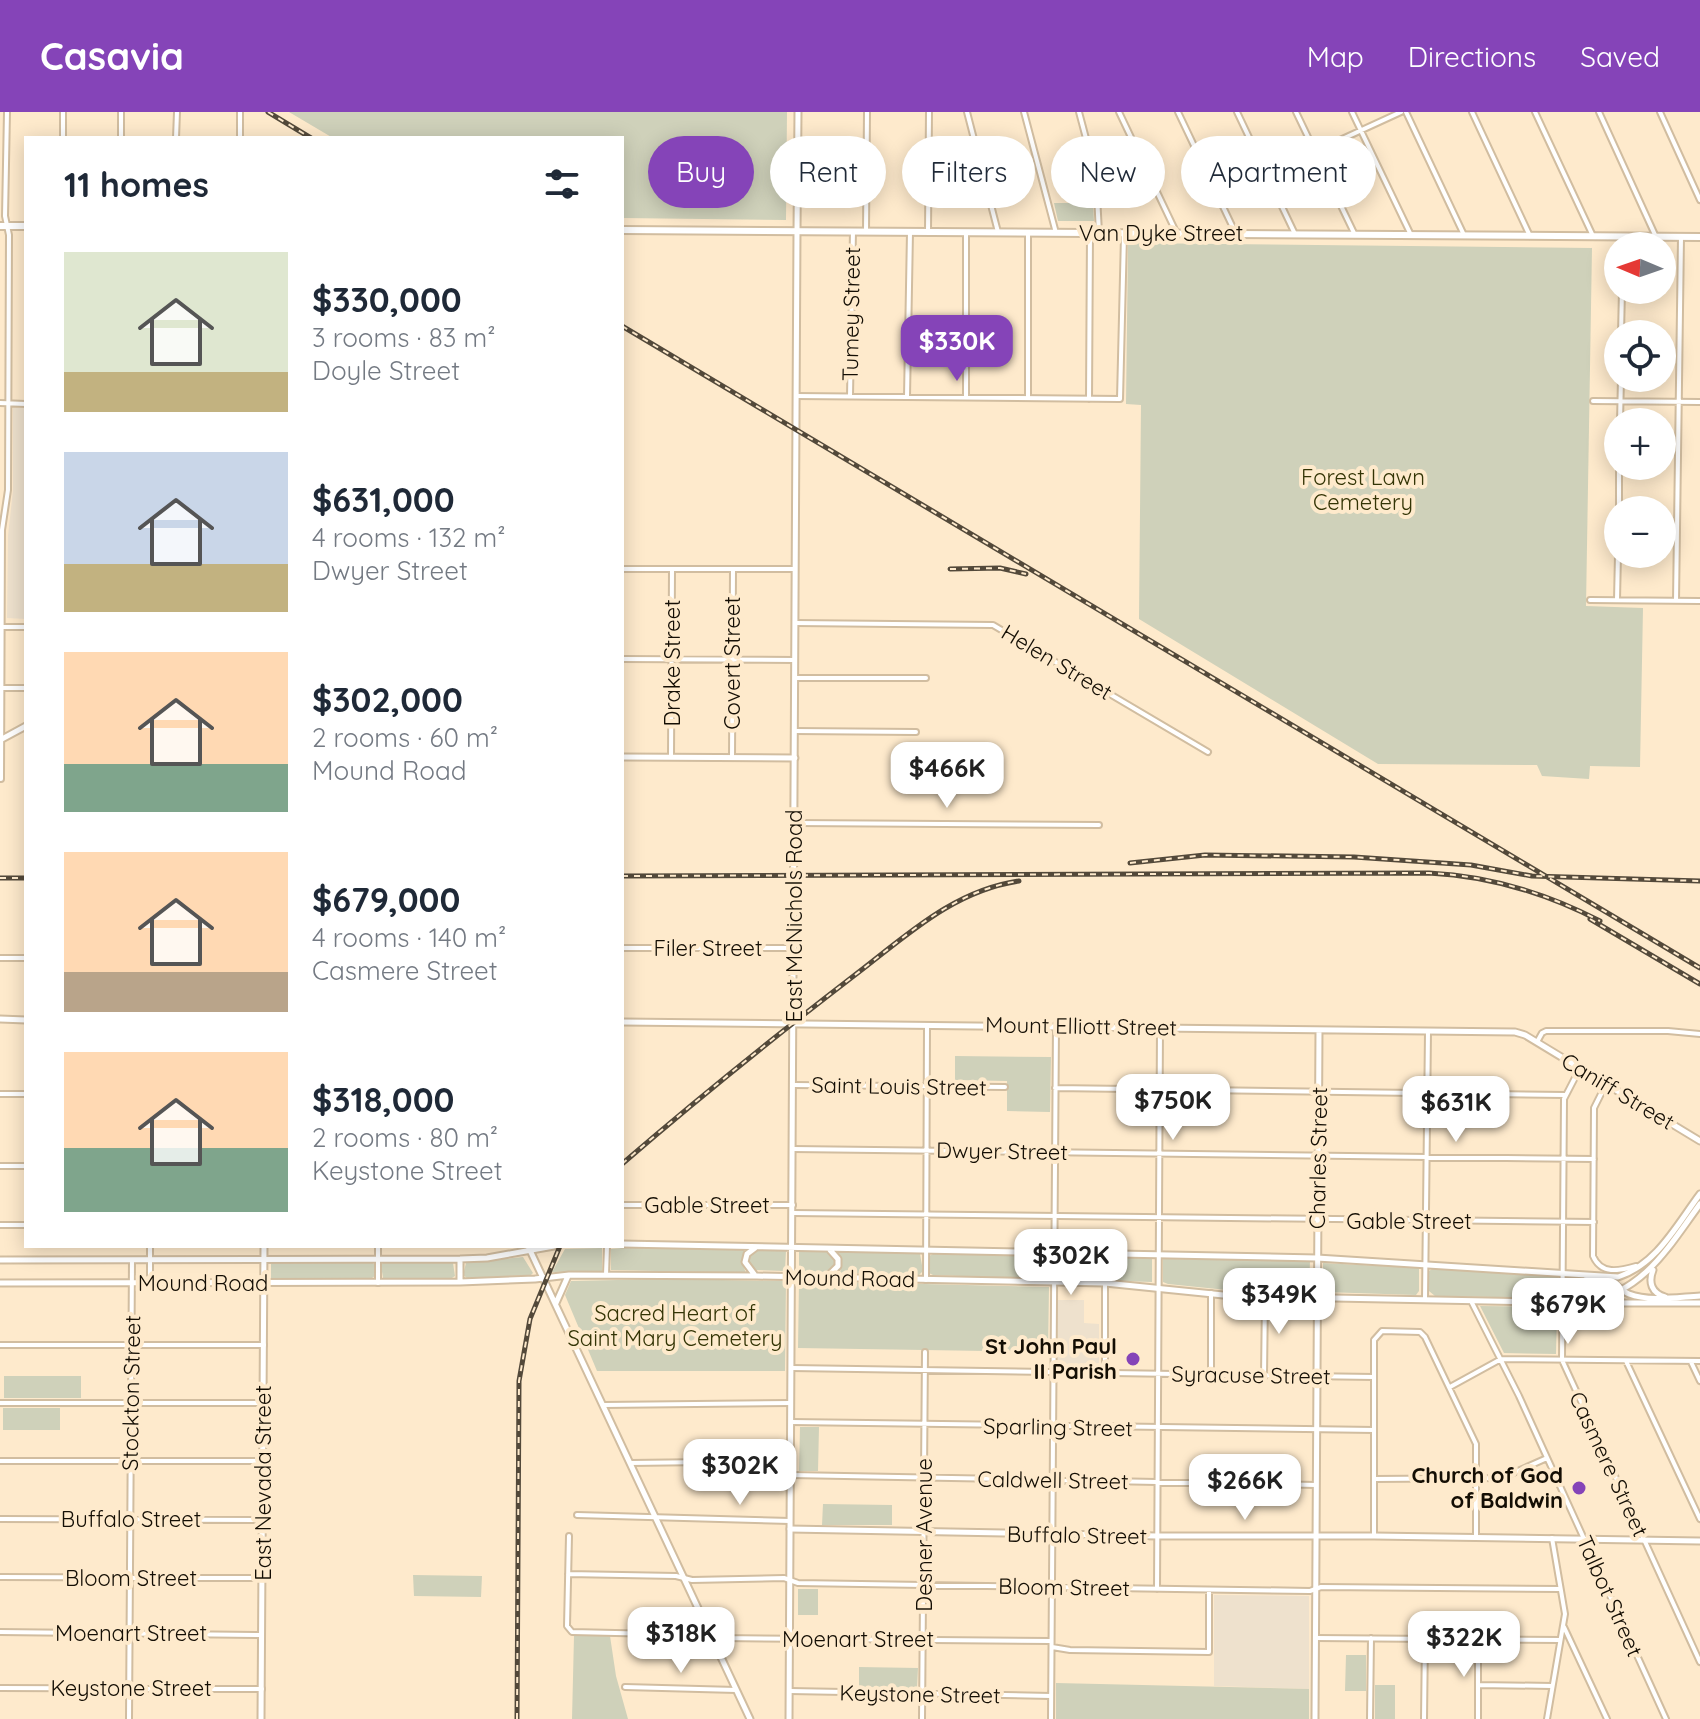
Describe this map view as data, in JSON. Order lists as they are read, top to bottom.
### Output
{
  "streets": {
    "main road": [
      "Van Dyke Street",
      "East McNichols Road",
      "Mount Elliott Street",
      "Caniff Street",
      "Charles Street",
      "Mound Road",
      "East Nevada Street",
      "Buffalo Street"
    ],
    "street": [
      "Tumey Street",
      "Helen Street",
      "Drake Street",
      "Covert Street",
      "Filer Street",
      "Saint Louis Street",
      "Dwyer Street",
      "Gable Street",
      "Syracuse Street",
      "Stockton Street",
      "Sparling Street",
      "Casmere Street",
      "Caldwell Street",
      "Desner Avenue",
      "Bloom Street",
      "Talbot Street",
      "Moenart Street",
      "Keystone Street"
    ]
  },
  "crossings": [
    ["Van Dyke Street", "Tumey Street"],
    ["Van Dyke Street", "East McNichols Road"],
    ["Helen Street", "East McNichols Road"],
    ["East McNichols Road", "Filer Street"],
    ["East McNichols Road", "Mount Elliott Street"],
    ["East McNichols Road", "Saint Louis Street"],
    ["East McNichols Road", "Dwyer Street"],
    ["East McNichols Road", "Gable Street"],
    ["East McNichols Road", "Mound Road"],
    ["East McNichols Road", "Syracuse Street"],
    ["East McNichols Road", "Sparling Street"],
    ["East McNichols Road", "Caldwell Street"],
    ["East McNichols Road", "Buffalo Street"],
    ["East McNichols Road", "Bloom Street"],
    ["East McNichols Road", "Moenart Street"],
    ["East McNichols Road", "Keystone Street"],
    ["Mount Elliott Street", "Caniff Street"],
    ["Mount Elliott Street", "Charles Street"],
    ["Caniff Street", "Casmere Street"],
    ["Dwyer Street", "Charles Street"],
    ["Dwyer Street", "Casmere Street"],
    ["Charles Street", "Gable Street"],
    ["Charles Street", "Mound Road"],
    ["Charles Street", "Syracuse Street"],
    ["Charles Street", "Sparling Street"],
    ["Charles Street", "Caldwell Street"],
    ["Charles Street", "Buffalo Street"],
    ["Charles Street", "Bloom Street"],
    ["Gable Street", "Casmere Street"],
    ["Mound Road", "Stockton Street"],
    ["Mound Road", "Casmere Street"],
    ["Mound Road", "East Nevada Street"],
    ["Mound Road", "Talbot Street"],
    ["Syracuse Street", "Desner Avenue"],
    ["Stockton Street", "Buffalo Street"],
    ["Stockton Street", "Bloom Street"],
    ["Stockton Street", "Moenart Street"],
    ["Stockton Street", "Keystone Street"],
    ["Sparling Street", "Desner Avenue"],
    ["Casmere Street", "Buffalo Street"],
    ["Caldwell Street", "Desner Avenue"],
    ["East Nevada Street", "Buffalo Street"],
    ["East Nevada Street", "Bloom Street"],
    ["East Nevada Street", "Moenart Street"],
    ["East Nevada Street", "Keystone Street"],
    ["Buffalo Street", "Desner Avenue"],
    ["Buffalo Street", "Talbot Street"],
    ["Desner Avenue", "Bloom Street"],
    ["Desner Avenue", "Moenart Street"],
    ["Desner Avenue", "Keystone Street"],
    ["Bloom Street", "Moenart Street"]
  ],
  "parks": ["Forest Lawn Cemetery", "Sacred Heart of Saint Mary Cemetery"],
  "places": ["St John Paul II Parish", "Church of God of Baldwin"],
  "north": "left",
  "page": {
    "header": "Casavia",
    "nav": ["Map", "Directions", "Saved"],
    "chip": [
      "Buy",
      "Rent",
      "Filters",
      "New",
      "Apartment"
    ],
    "heading": "11 homes",
    "map_buttons": ["+", "−"],
    "list": [
      {
        "name": "$330,000",
        "note": "3 rooms · 83 m² · Doyle Street"
      },
      {
        "name": "$631,000",
        "note": "4 rooms · 132 m² · Dwyer Street"
      },
      {
        "name": "$302,000",
        "note": "2 rooms · 60 m² · Mound Road"
      },
      {
        "name": "$679,000",
        "note": "4 rooms · 140 m² · Casmere Street"
      },
      {
        "name": "$318,000",
        "note": "2 rooms · 80 m² · Keystone Street"
      }
    ],
    "price": [
      "$330K",
      "$466K",
      "$750K",
      "$631K",
      "$302K",
      "$349K",
      "$679K",
      "$302K",
      "$266K",
      "$318K",
      "$322K"
    ]
  }
}
